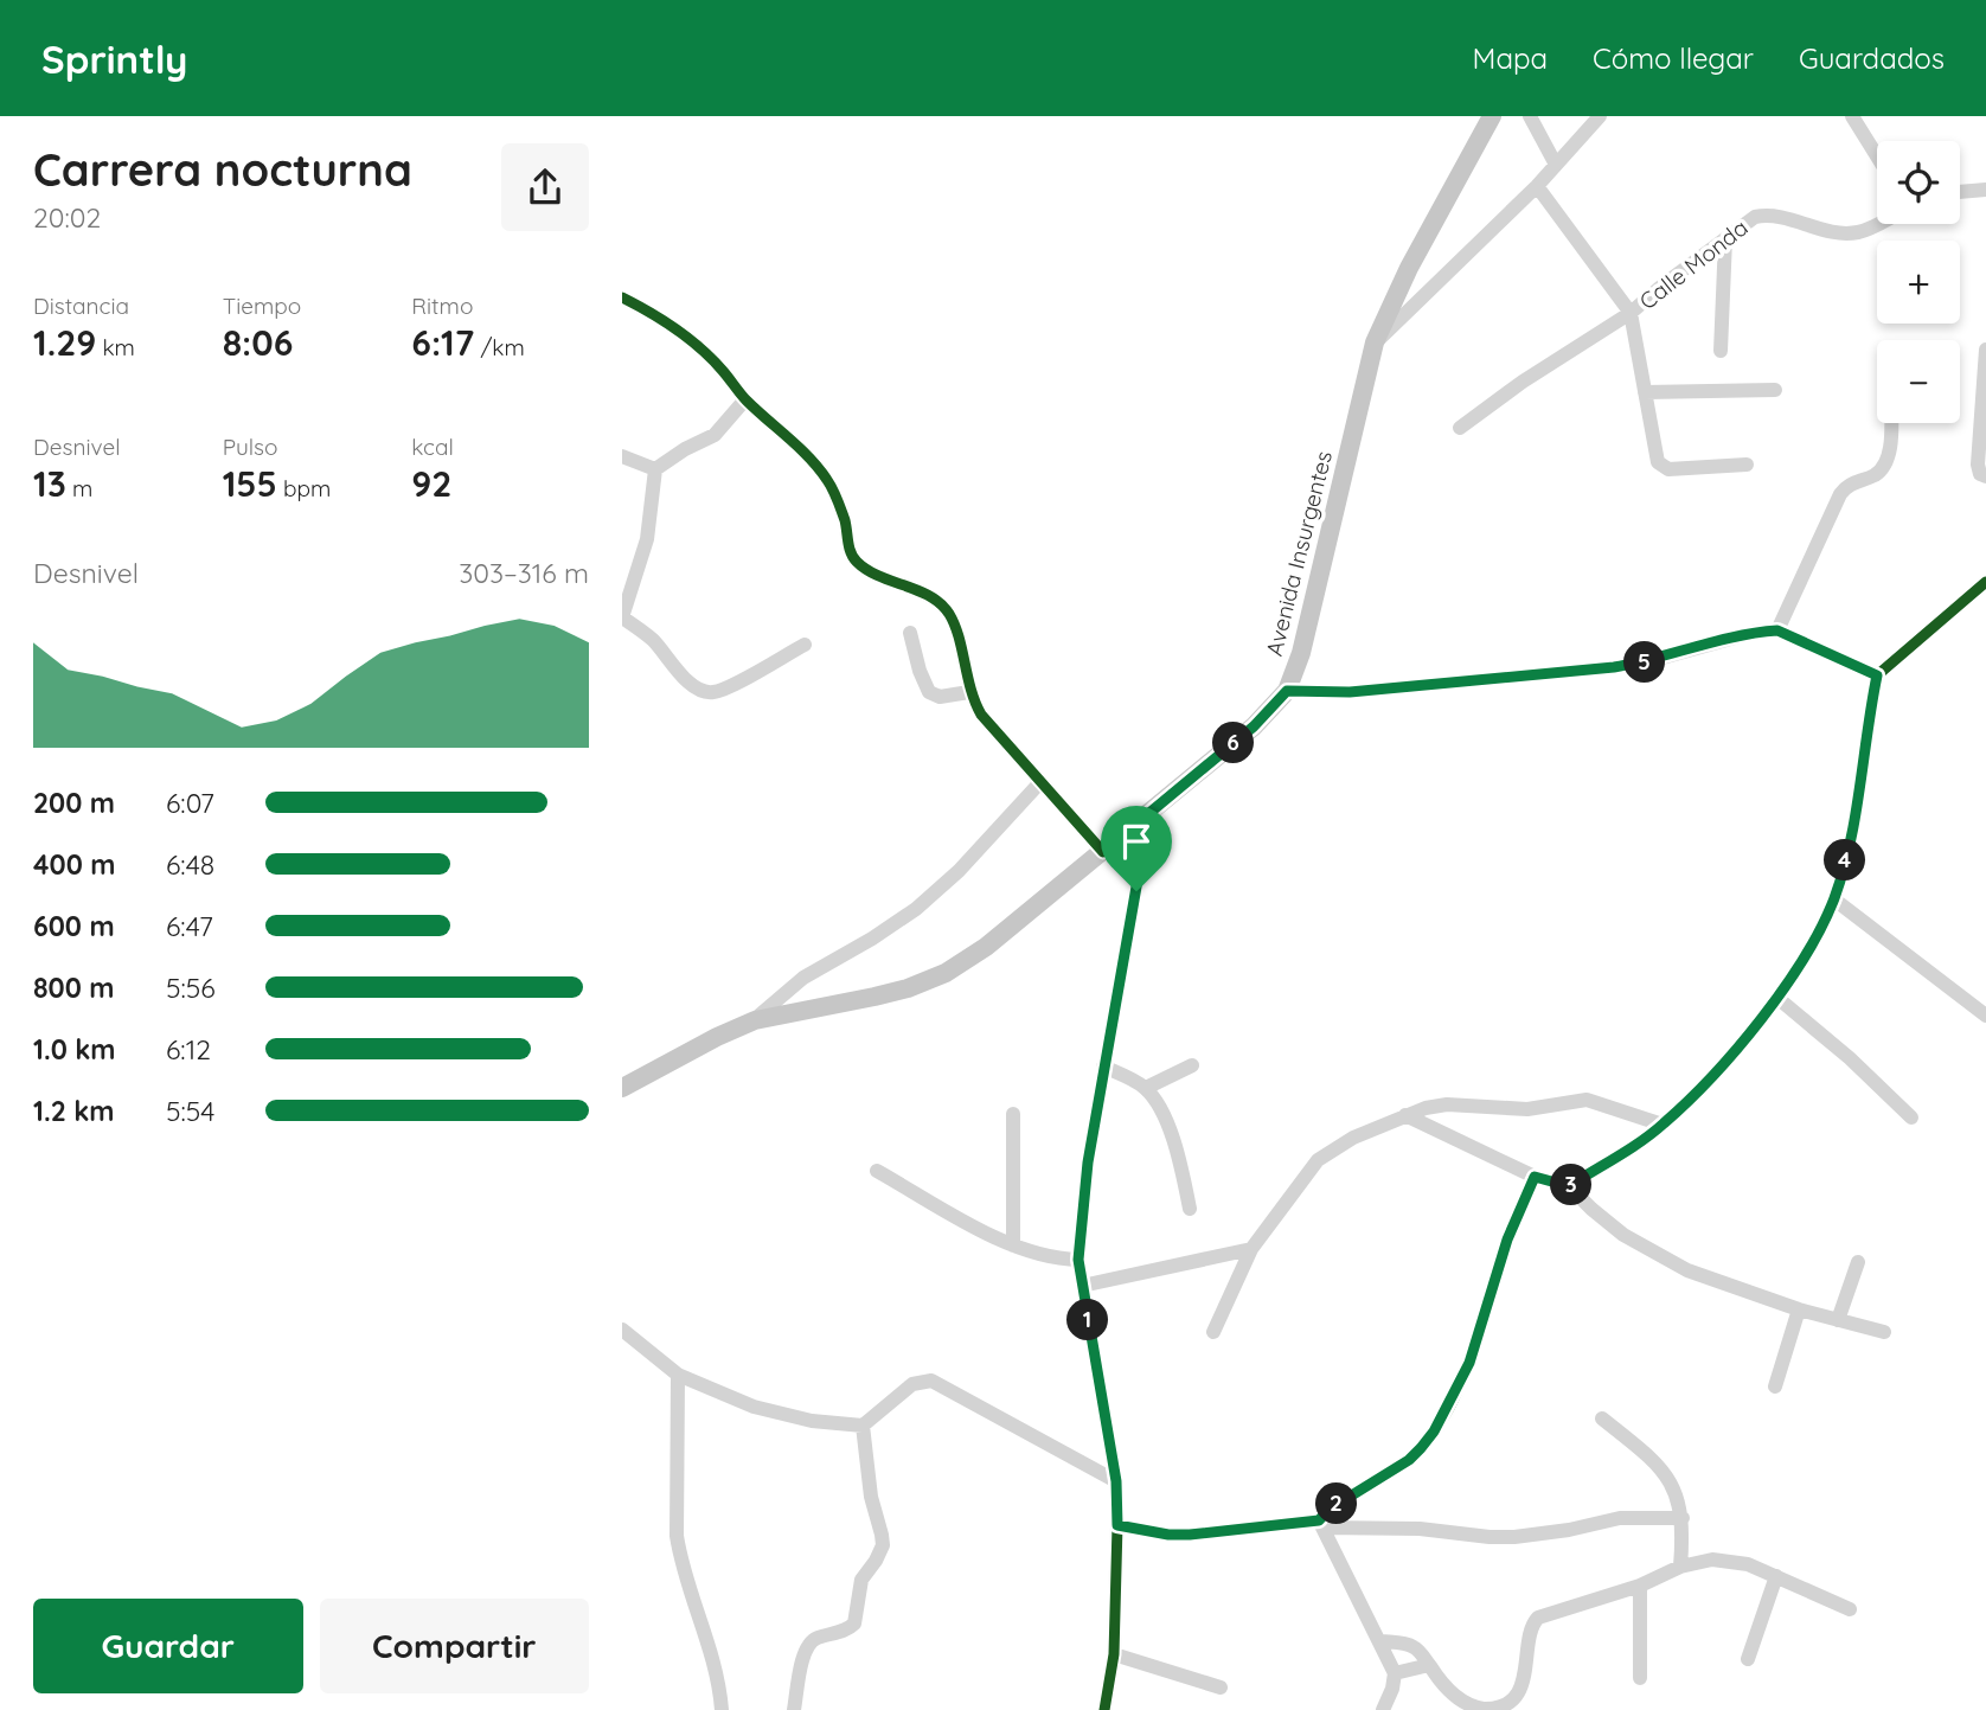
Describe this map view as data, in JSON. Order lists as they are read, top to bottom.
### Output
{
  "streets": {
    "main road": ["Avenida Insurgentes"],
    "street": ["Calle Monda"]
  },
  "page": {
    "header": "Sprintly",
    "nav": ["Mapa", "Cómo llegar", "Guardados"],
    "heading": ["Carrera nocturna", "20:02"],
    "map_buttons": ["+", "−"],
    "stats": [
      ["Distancia", "1.29 km"],
      ["Tiempo", "8:06"],
      ["Ritmo", "6:17 /km"],
      ["Desnivel", "13 m"],
      ["Pulso", "155 bpm"],
      ["kcal", "92"]
    ],
    "chart": ["Desnivel", "303–316 m"],
    "pins": [
      "5",
      "6",
      "4",
      "3",
      "1",
      "2"
    ],
    "list": [
      {
        "name": "200 m",
        "note": "6:07"
      },
      {
        "name": "400 m",
        "note": "6:48"
      },
      {
        "name": "600 m",
        "note": "6:47"
      },
      {
        "name": "800 m",
        "note": "5:56"
      },
      {
        "name": "1.0 km",
        "note": "6:12"
      },
      {
        "name": "1.2 km",
        "note": "5:54"
      }
    ],
    "buttons": ["Guardar", "Compartir"]
  }
}
